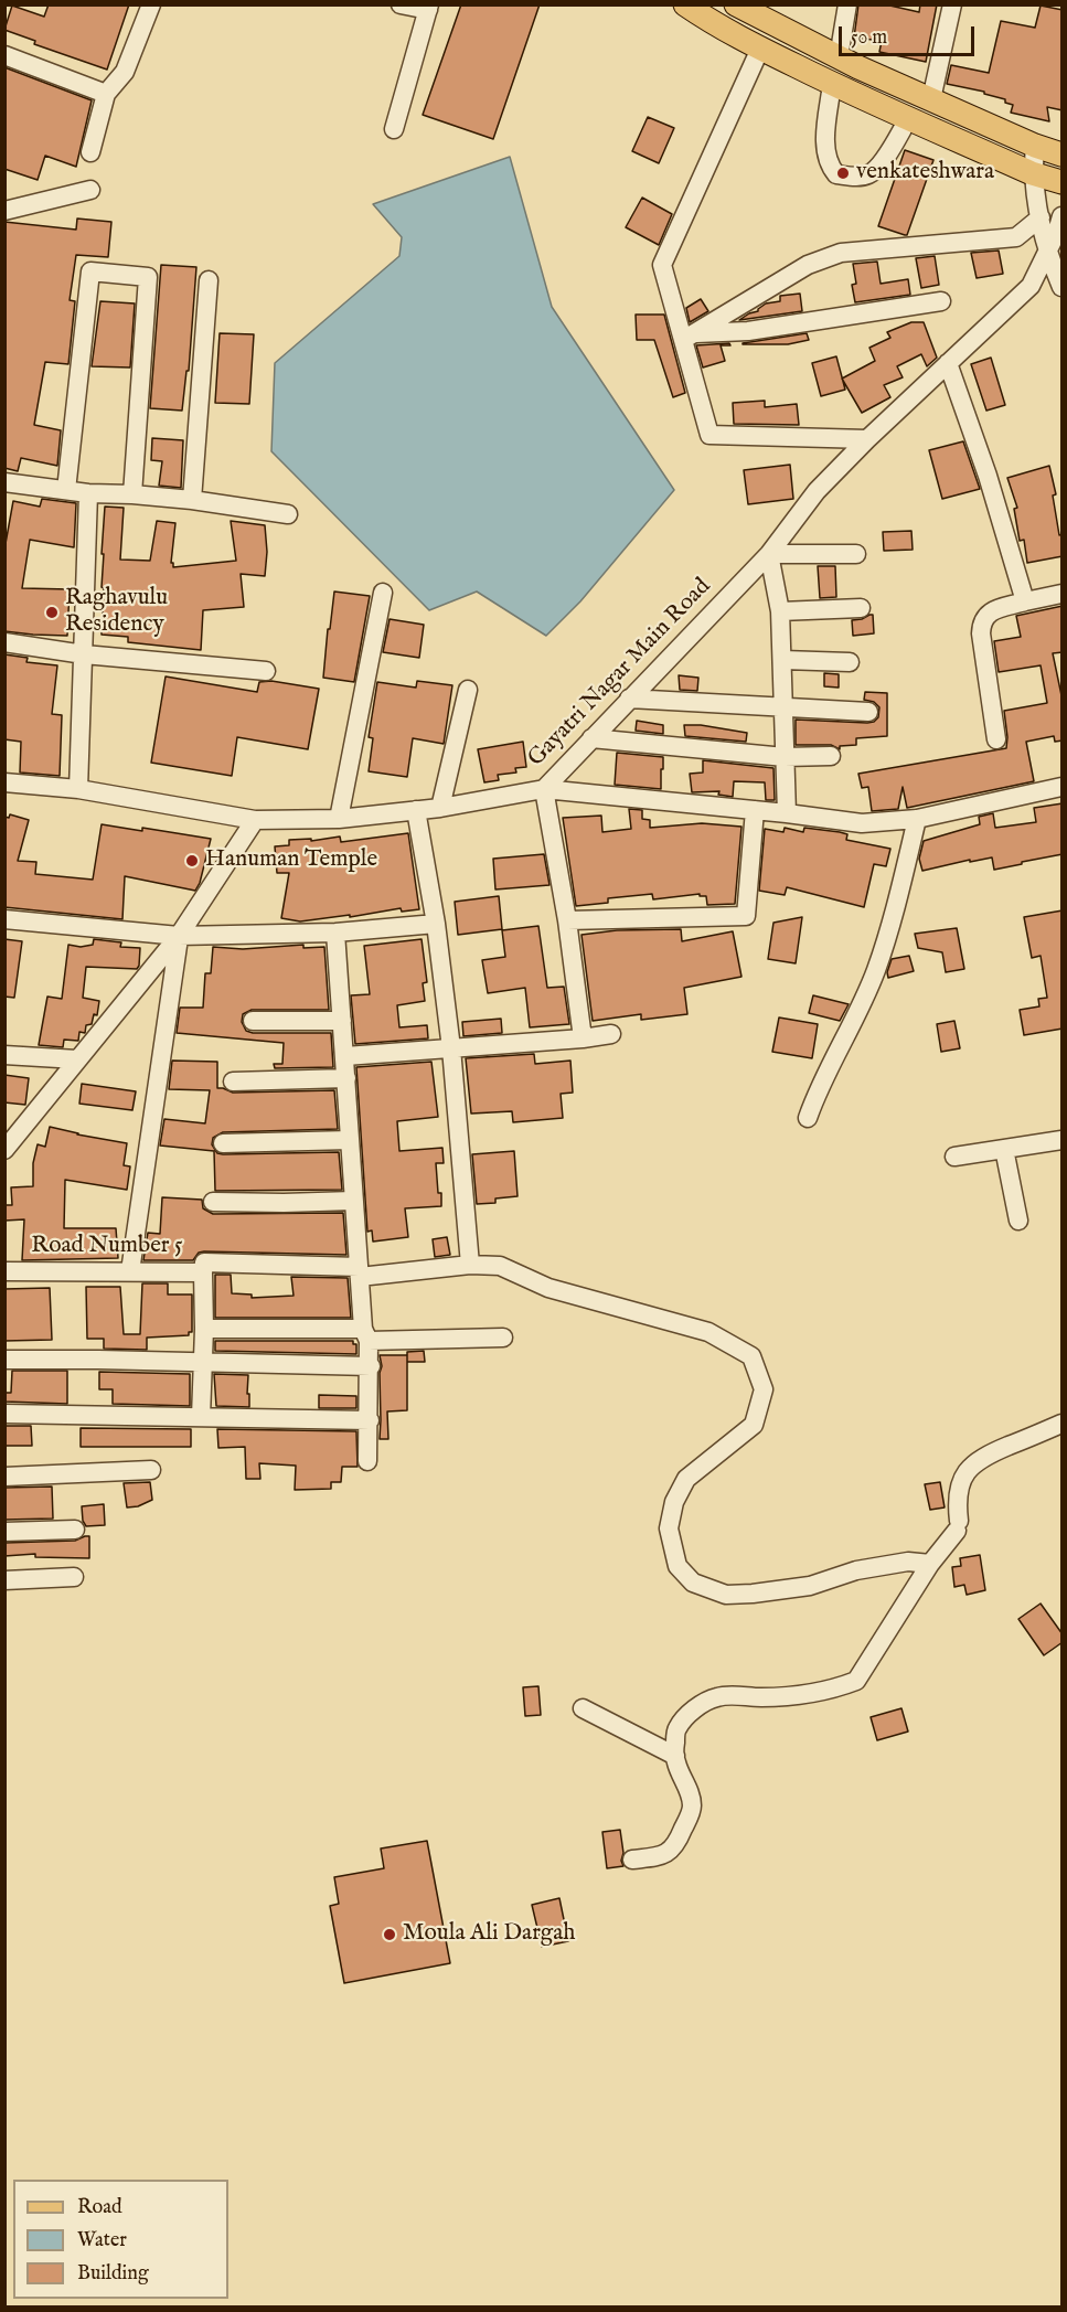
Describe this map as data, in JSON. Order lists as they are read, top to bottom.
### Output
{
  "streets": {
    "street": ["Gayatri Nagar Main Road", "Road Number 5"]
  },
  "places": [
    "venkateshwara",
    "Raghavulu Residency",
    "Hanuman Temple",
    "Moula Ali Dargah"
  ],
  "legend": ["Road", "Water", "Building"],
  "scale_bar": "50 m"
}
